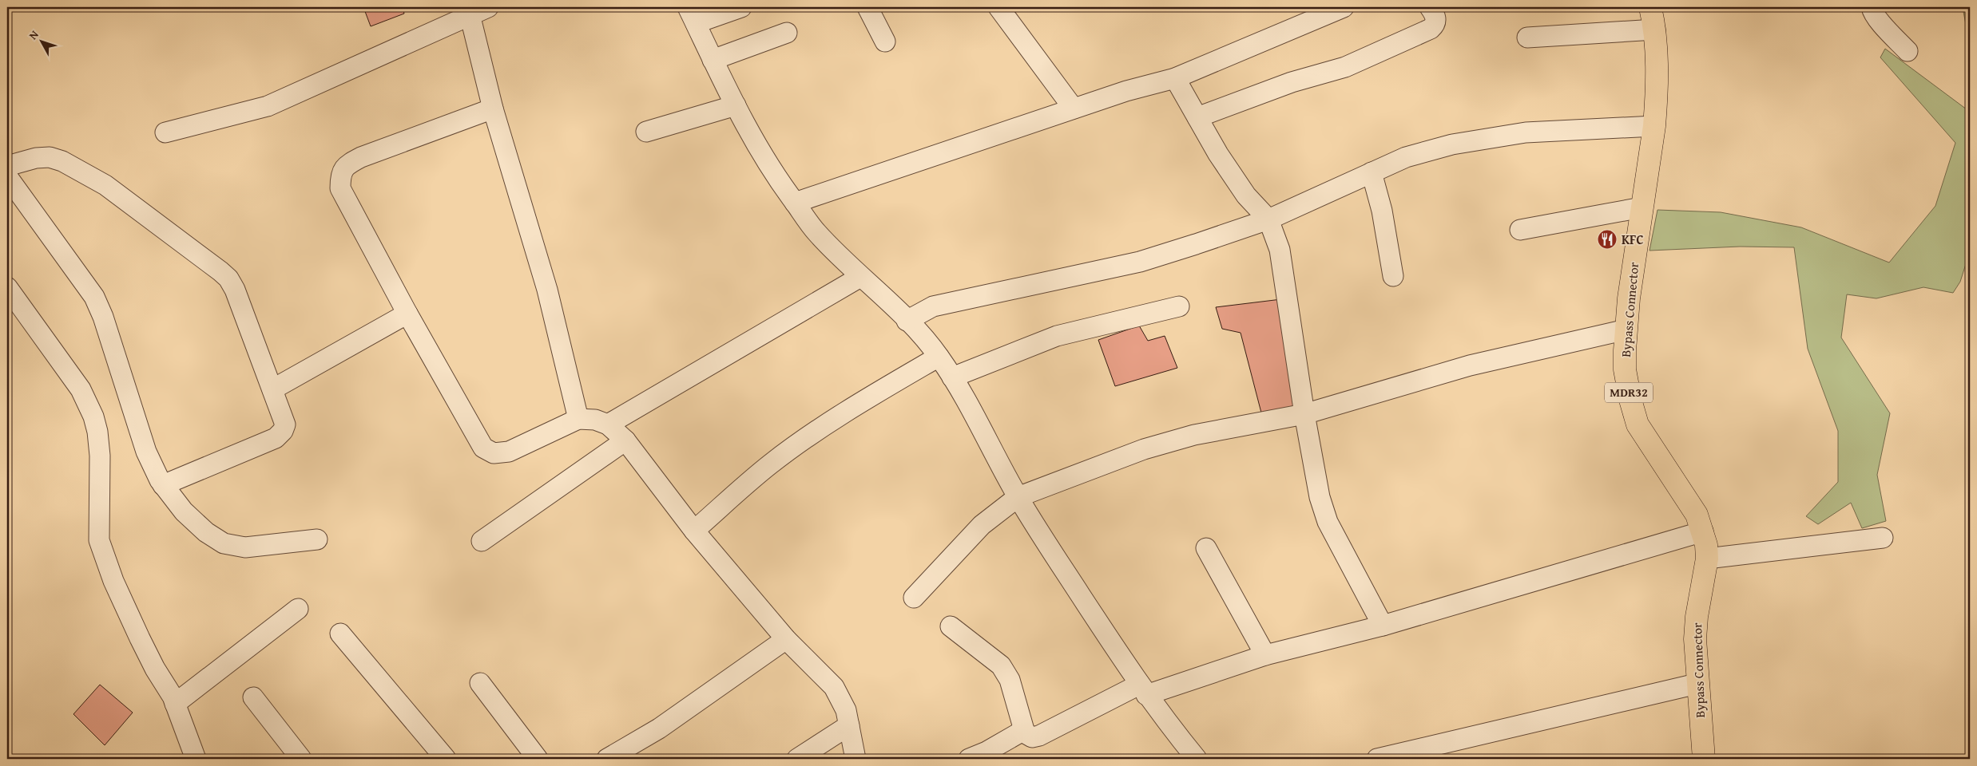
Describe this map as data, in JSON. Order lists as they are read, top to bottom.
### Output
{
  "streets": {
    "main road": ["Bypass Connector", "MDR32"]
  },
  "places": {
    "restaurant": ["KFC"]
  },
  "north": "top left"
}
